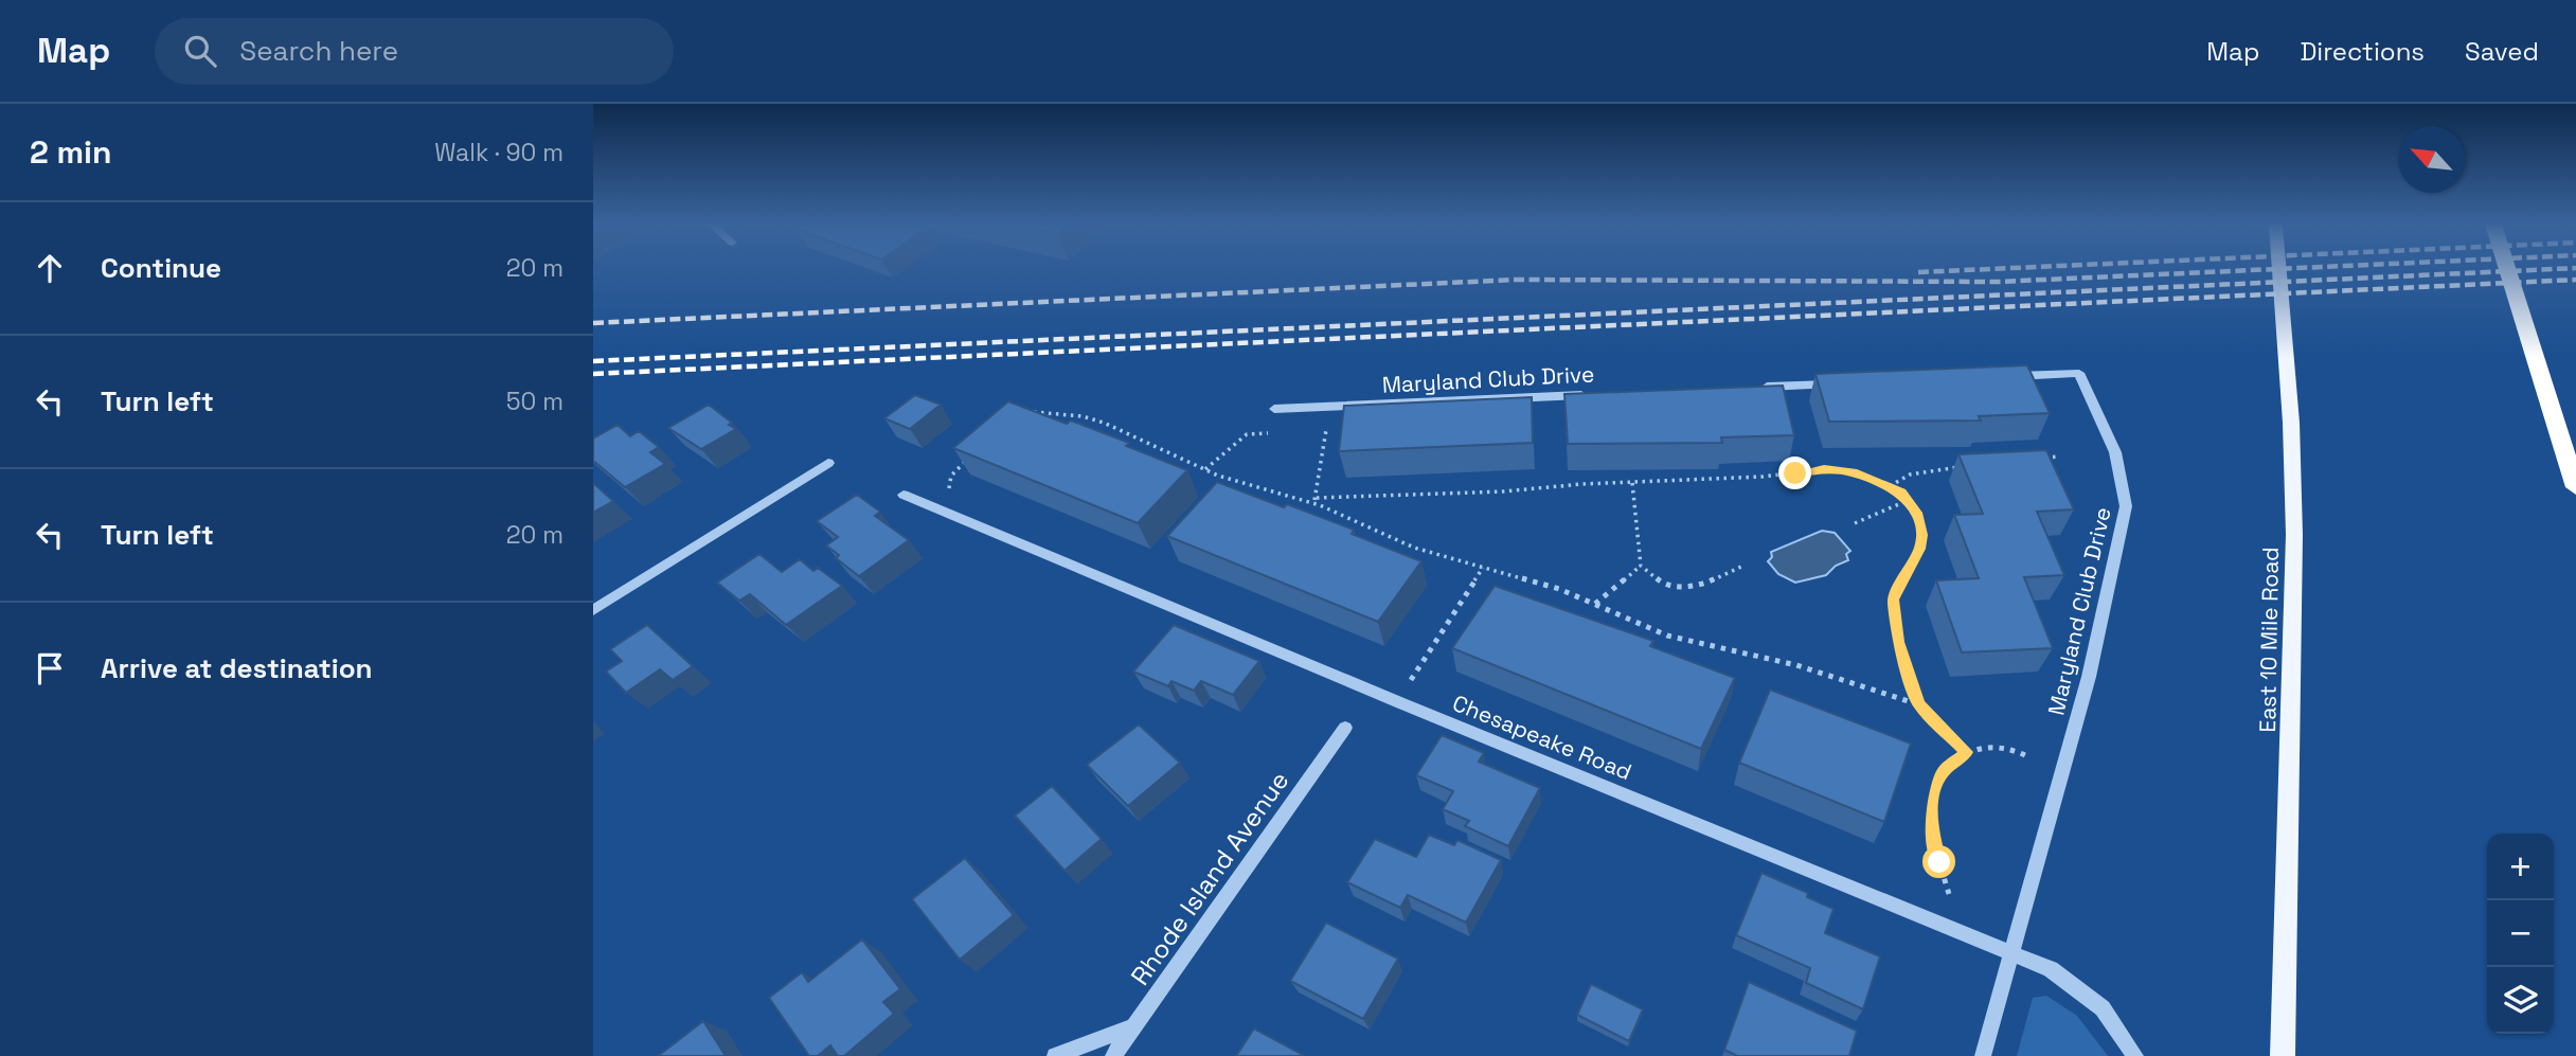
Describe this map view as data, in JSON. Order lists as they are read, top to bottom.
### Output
{
  "streets": {
    "main road": ["East 10 Mile Road"],
    "street": ["Maryland Club Drive", "Chesapeake Road", "Rhode Island Avenue"]
  },
  "crossings": [
    ["Maryland Club Drive", "Chesapeake Road"]
  ],
  "north": "top left",
  "page": {
    "header": "Map",
    "search": "Search here",
    "nav": ["Map", "Directions", "Saved"],
    "heading": ["2 min", "Walk · 90 m"],
    "list": [
      ["Continue", "20 m"],
      ["Turn left", "50 m"],
      ["Turn left", "20 m"],
      "Arrive at destination"
    ],
    "map_buttons": ["+", "−"]
  }
}
